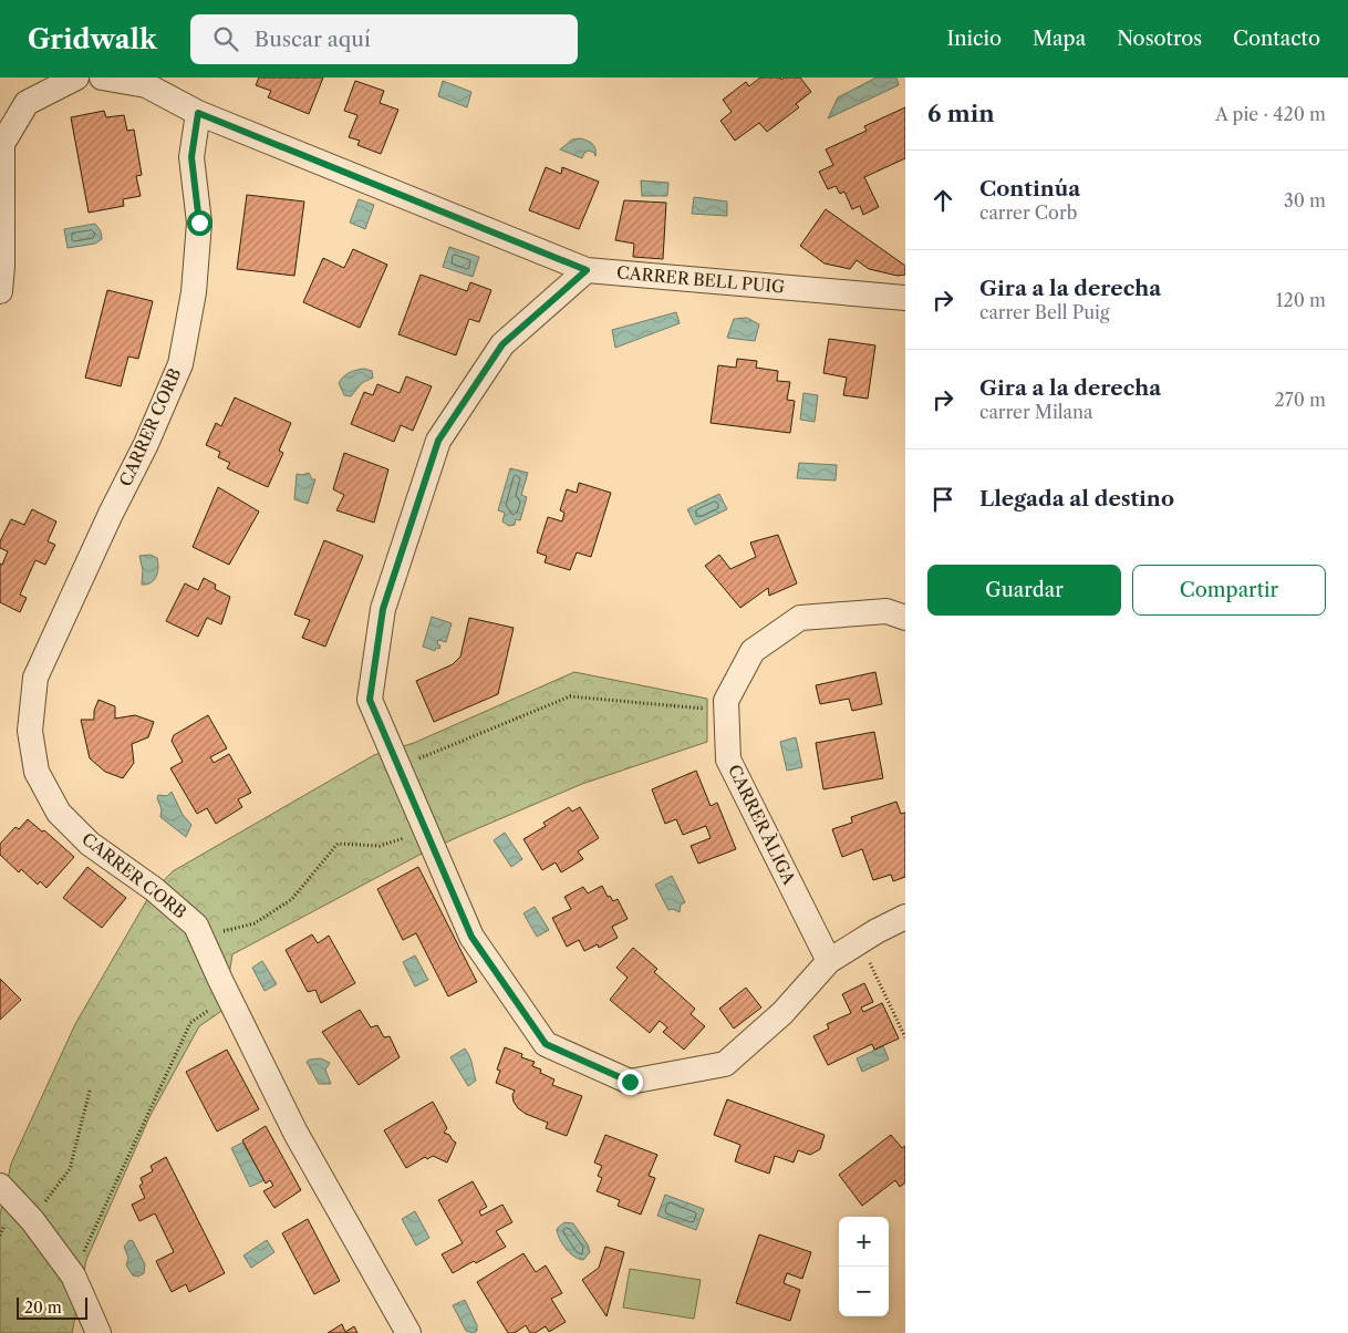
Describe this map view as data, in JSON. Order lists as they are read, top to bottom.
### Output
{
  "streets": {
    "street": ["CARRER BELL PUIG", "CARRER CORB", "CARRER ÀLIGA"]
  },
  "crossings": [
    ["CARRER BELL PUIG", "CARRER CORB"]
  ],
  "scale_bar": "20 m",
  "page": {
    "header": "Gridwalk",
    "search": "Buscar aquí",
    "nav": [
      "Inicio",
      "Mapa",
      "Nosotros",
      "Contacto"
    ],
    "heading": ["6 min", "A pie · 420 m"],
    "list": [
      ["Continúa", "carrer Corb", "30 m"],
      ["Gira a la derecha", "carrer Bell Puig", "120 m"],
      ["Gira a la derecha", "carrer Milana", "270 m"],
      "Llegada al destino"
    ],
    "buttons": ["Guardar", "Compartir"],
    "map_buttons": ["+", "−"],
    "scale": "20 m"
  }
}
